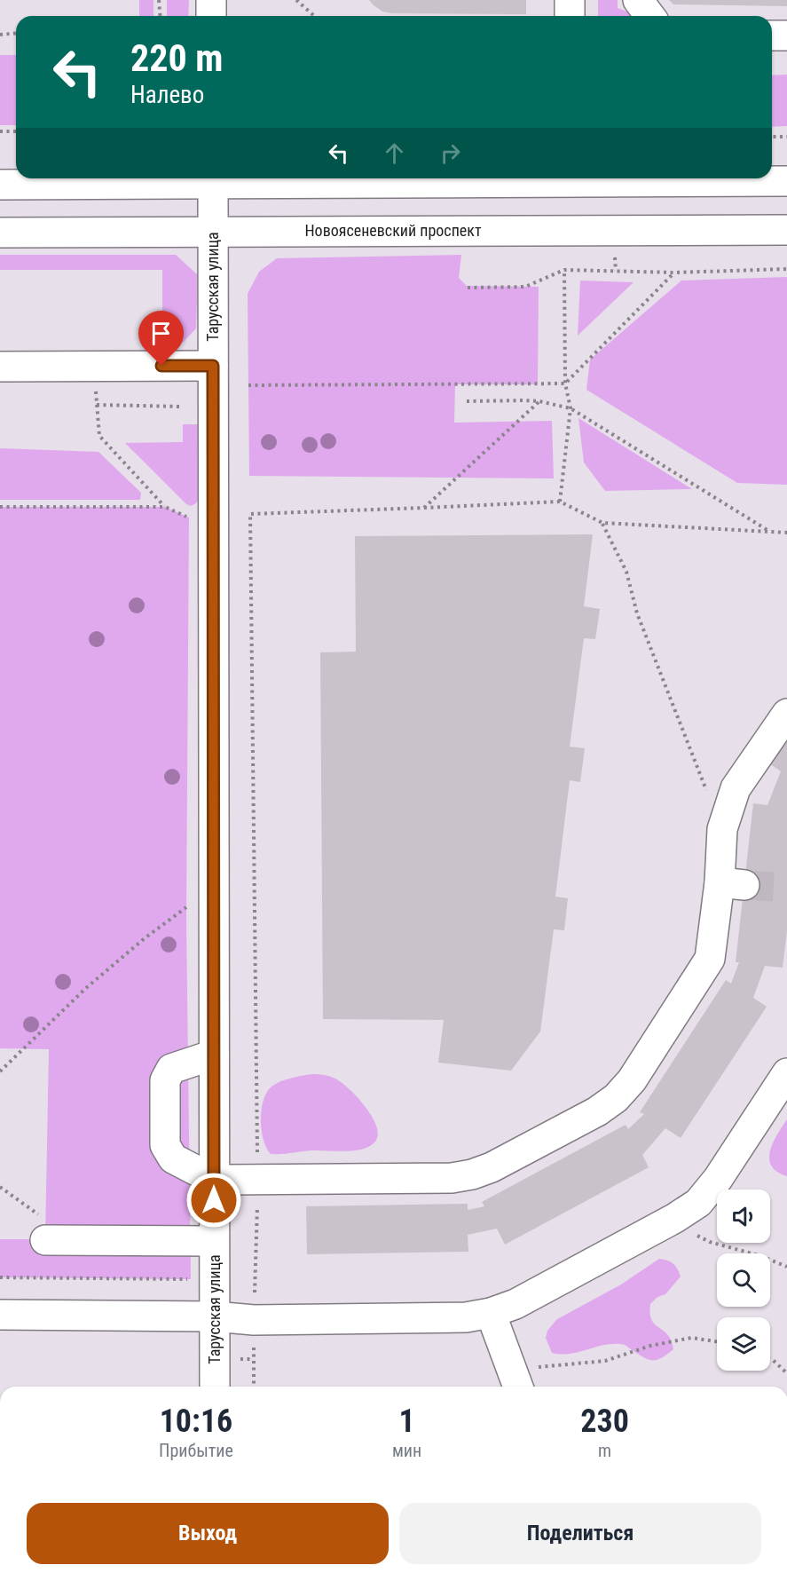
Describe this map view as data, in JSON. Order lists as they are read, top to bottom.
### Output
{
  "streets": {
    "main road": ["Новоясеневский проспект", "Тарусская улица"]
  },
  "crossings": [
    ["Новоясеневский проспект", "Тарусская улица"]
  ],
  "page": {
    "turn": ["220 m", "Налево"],
    "eta": [
      "10:16",
      "Прибытие",
      "1",
      "мин",
      "230",
      "m"
    ],
    "buttons": ["Выход", "Поделиться"]
  }
}
